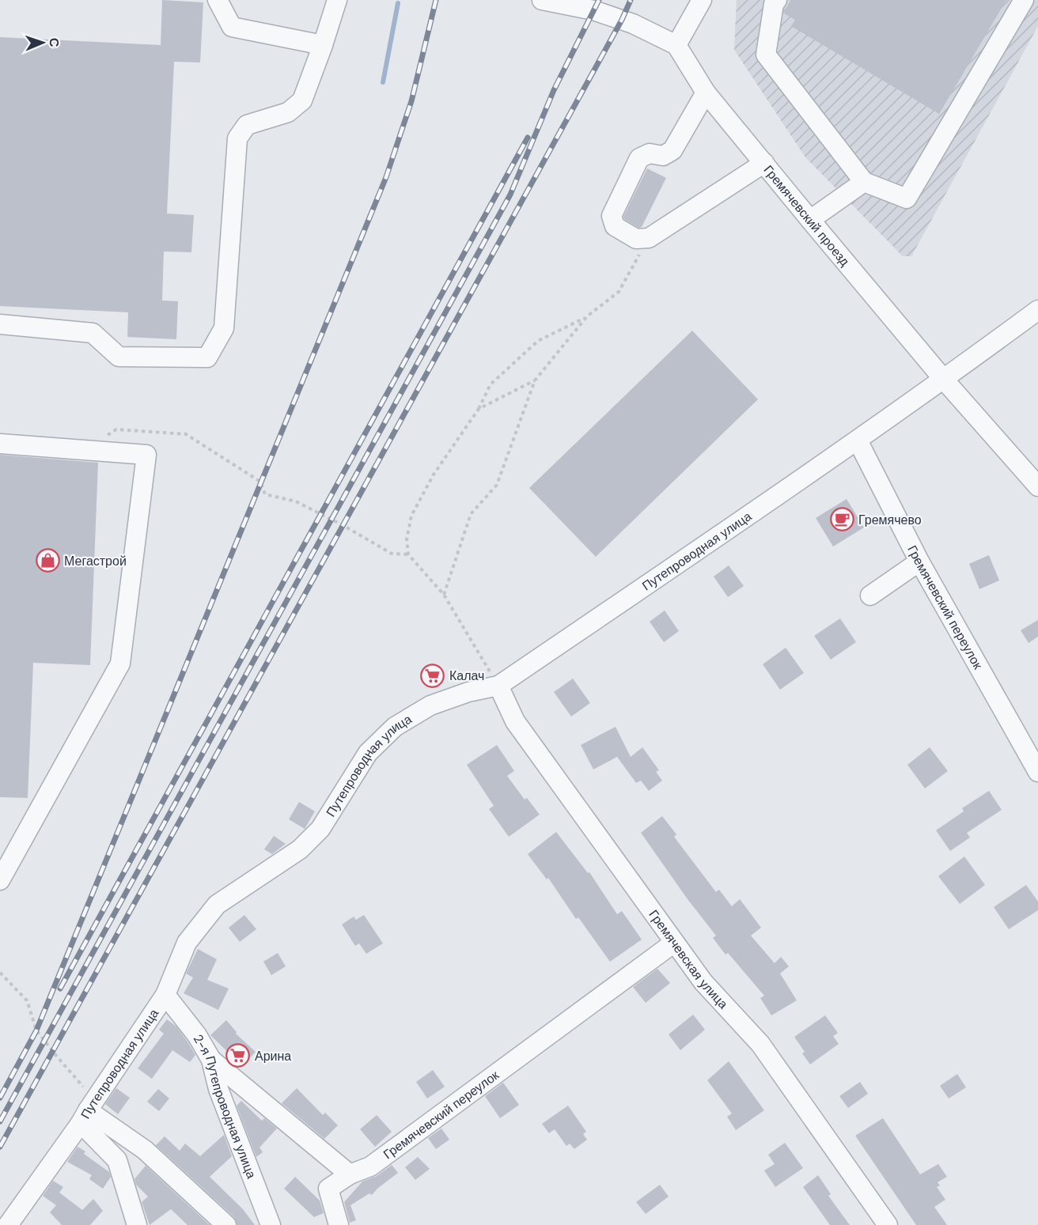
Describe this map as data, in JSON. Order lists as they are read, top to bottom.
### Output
{
  "streets": {
    "street": [
      "Гремячевский проезд",
      "Путепроводная улица",
      "Гремячевский переулок",
      "Гремячевская улица",
      "2-я Путепроводная улица"
    ]
  },
  "crossings": [
    ["Гремячевский проезд", "Путепроводная улица"],
    ["Путепроводная улица", "Гремячевский переулок"],
    ["Путепроводная улица", "Гремячевская улица"],
    ["Путепроводная улица", "2-я Путепроводная улица"],
    ["Гремячевский переулок", "Гремячевская улица"]
  ],
  "places": {
    "cafe": ["Гремячево"],
    "shop": ["Мегастрой"],
    "supermarket": ["Калач", "Арина"]
  },
  "north": "right"
}
